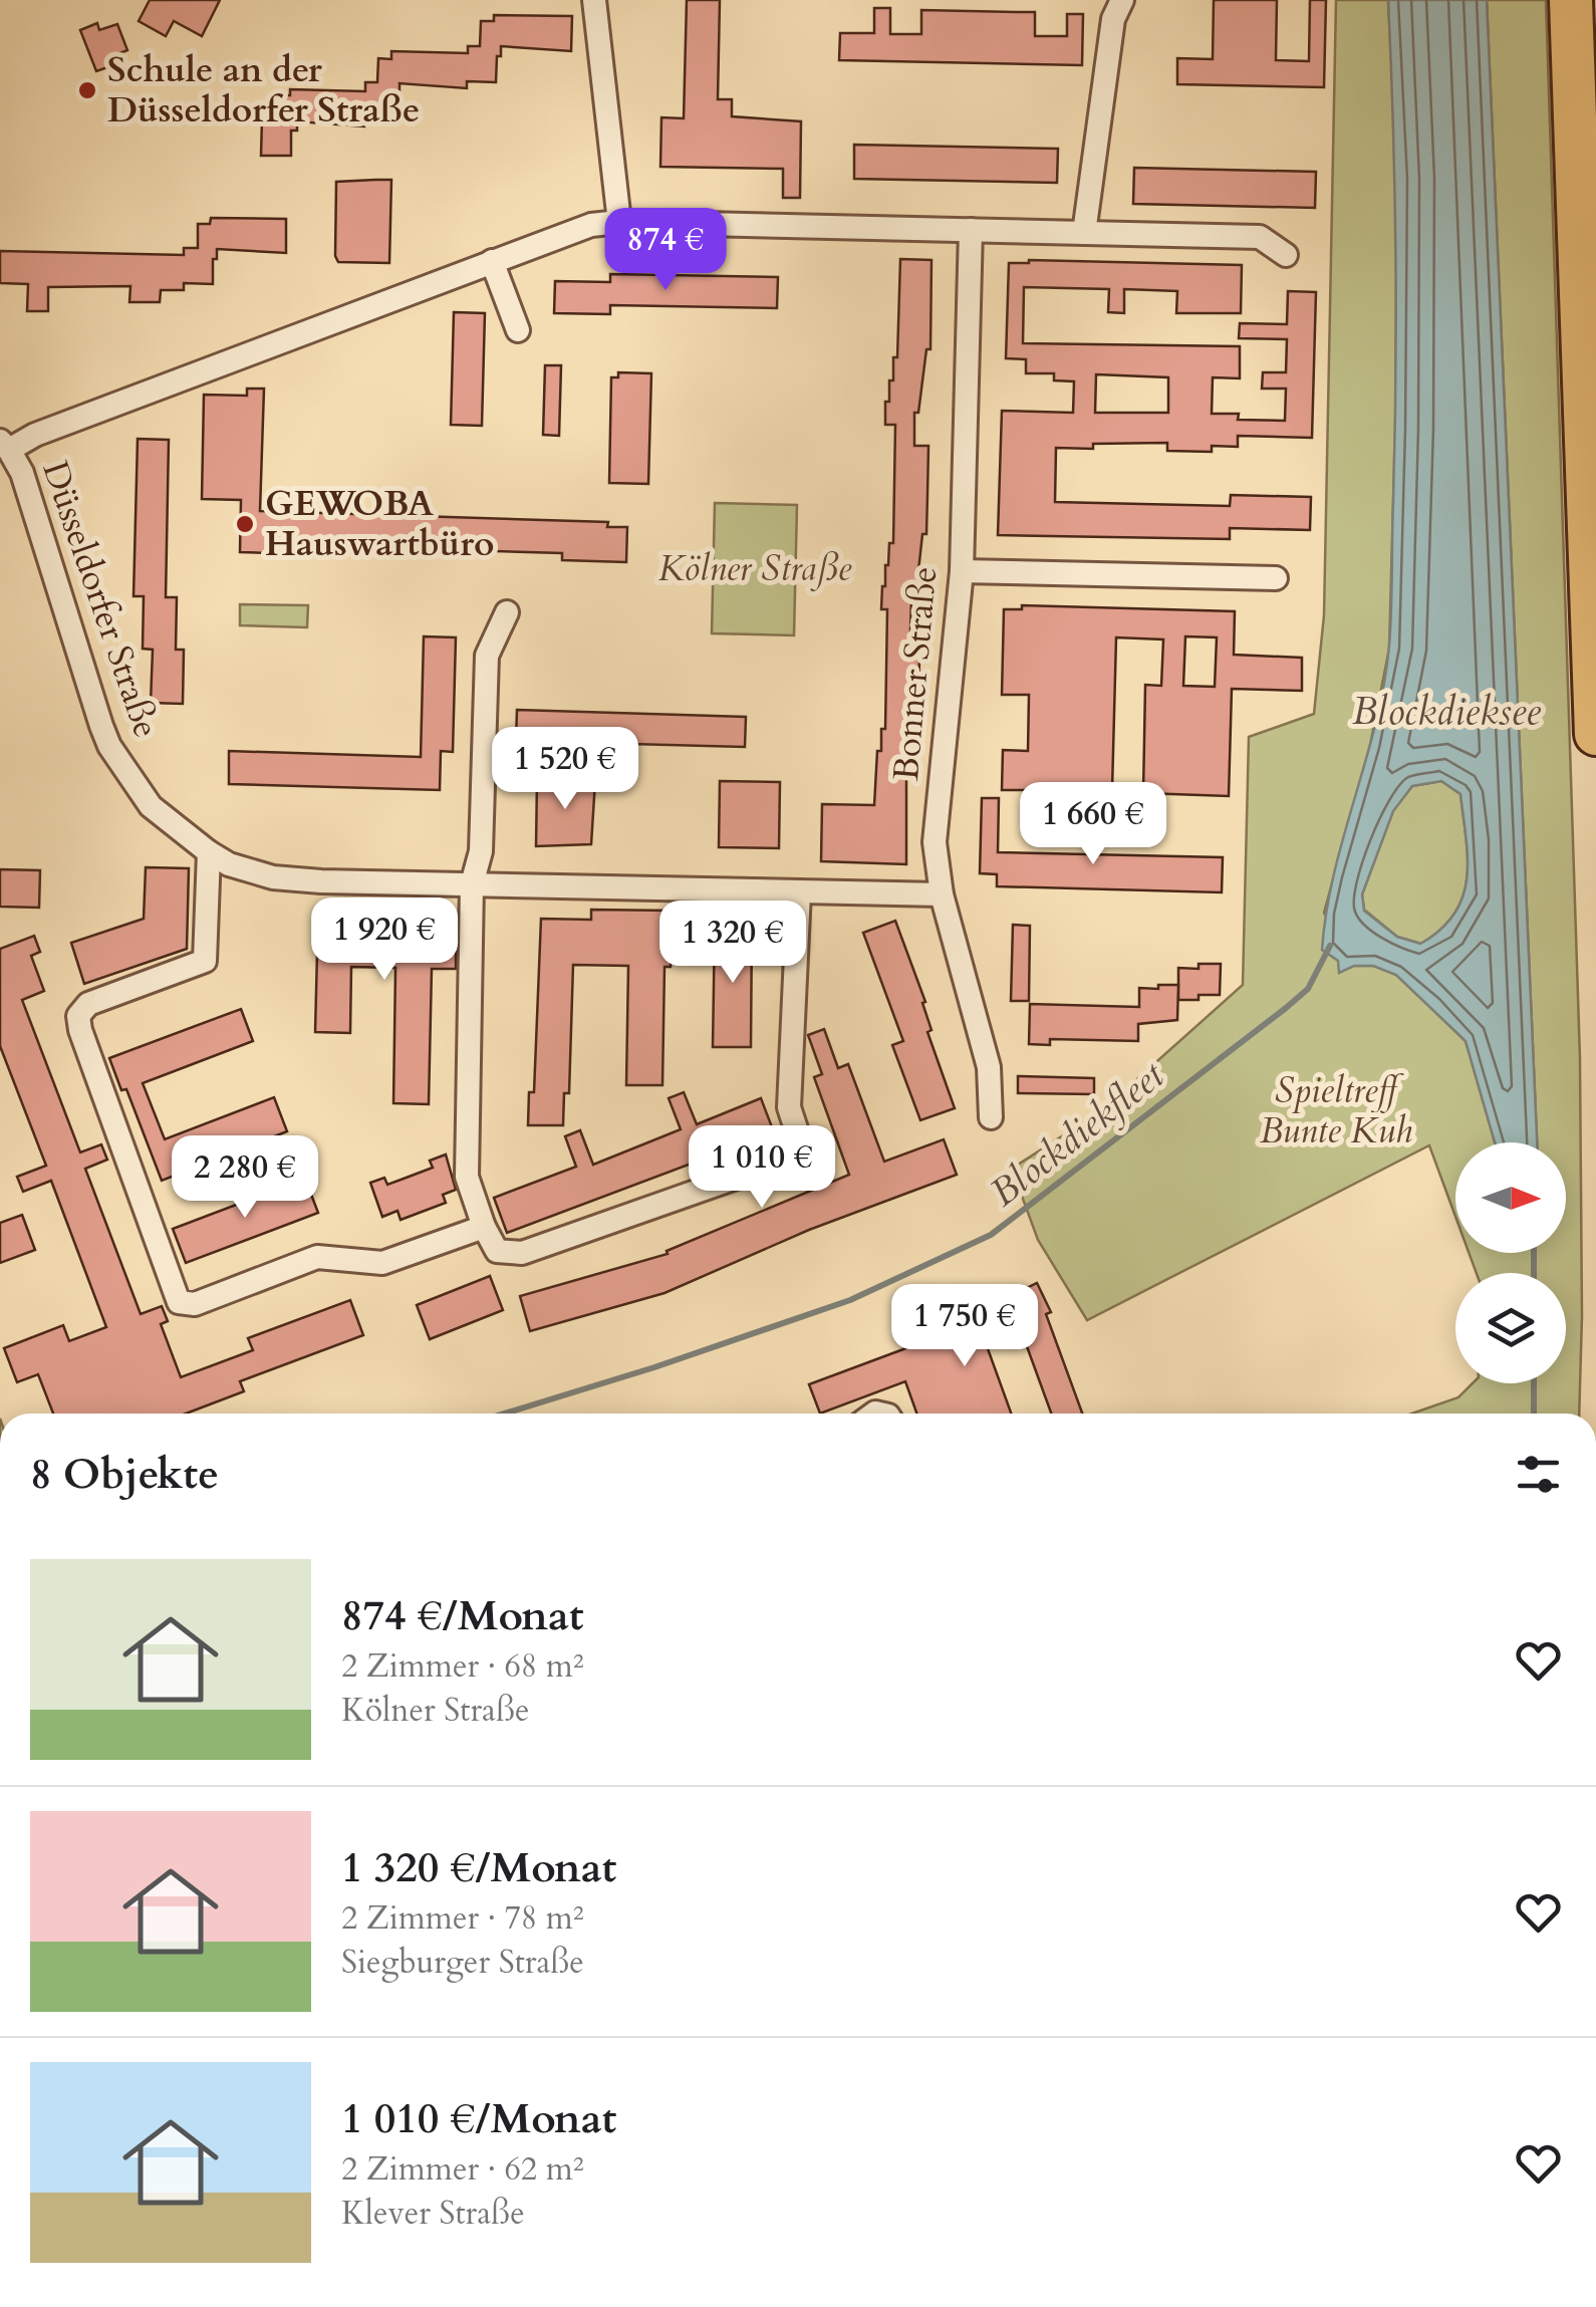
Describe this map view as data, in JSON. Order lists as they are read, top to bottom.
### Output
{
  "streets": {
    "street": ["Düsseldorfer Straße", "Bonner Straße"]
  },
  "crossings": [
    ["Düsseldorfer Straße", "Bonner Straße"]
  ],
  "water": ["Blockdieksee", "Blockdiekfleet"],
  "parks": ["Kölner Straße", "Spieltreff Bunte Kuh"],
  "places": ["Schule an der Düsseldorfer Straße", "GEWOBA Hauswartbüro"],
  "north": "right",
  "page": {
    "price": [
      "874 €",
      "1 520 €",
      "1 660 €",
      "1 920 €",
      "1 320 €",
      "1 010 €",
      "2 280 €",
      "1 750 €"
    ],
    "heading": "8 Objekte",
    "list": [
      {
        "name": "874 €/Monat",
        "note": "2 Zimmer · 68 m² · Kölner Straße"
      },
      {
        "name": "1 320 €/Monat",
        "note": "2 Zimmer · 78 m² · Siegburger Straße"
      },
      {
        "name": "1 010 €/Monat",
        "note": "2 Zimmer · 62 m² · Klever Straße"
      }
    ]
  }
}
